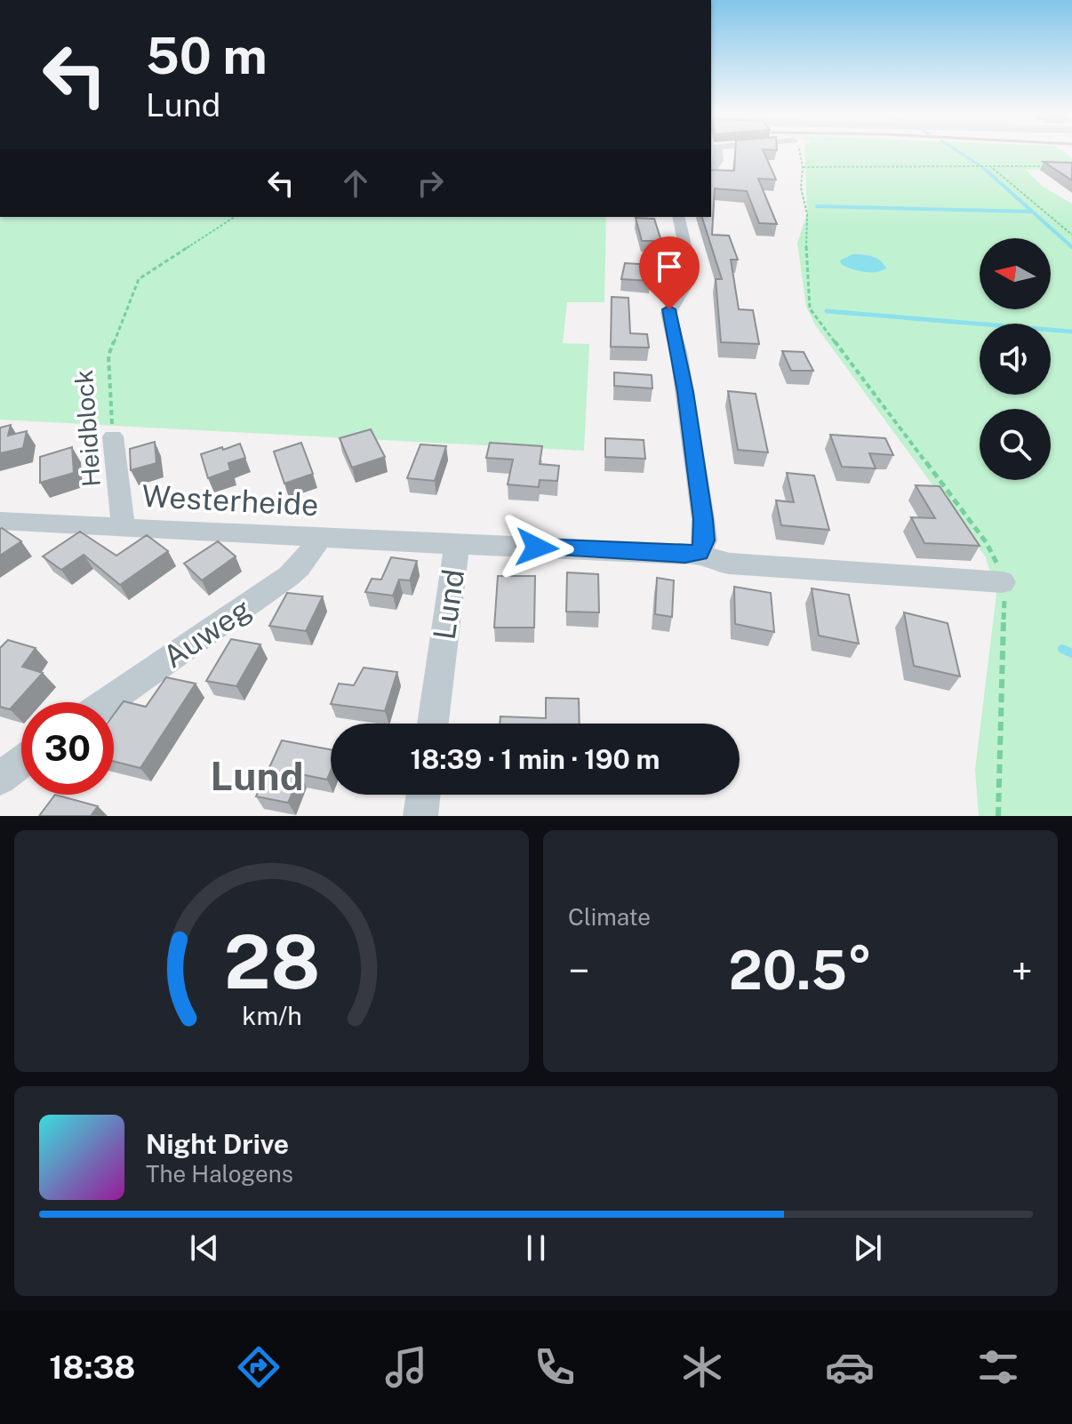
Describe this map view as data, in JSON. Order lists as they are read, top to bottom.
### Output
{
  "streets": {
    "street": [
      "Heidblock",
      "Westerheide",
      "Lund",
      "Auweg"
    ]
  },
  "crossings": [
    ["Heidblock", "Westerheide"],
    ["Westerheide", "Lund"],
    ["Westerheide", "Auweg"]
  ],
  "districts": ["Lund"],
  "north": "left",
  "page": {
    "turn": ["50 m", "Lund"],
    "limit": "30",
    "trip": "18:39 · 1 min · 190 m",
    "tile": "Climate",
    "heat": ["−", "20.5°", "+"],
    "song": ["Night Drive", "The Halogens"],
    "tabs": "18:38",
    "gauge": ["28", "km/h"]
  }
}
